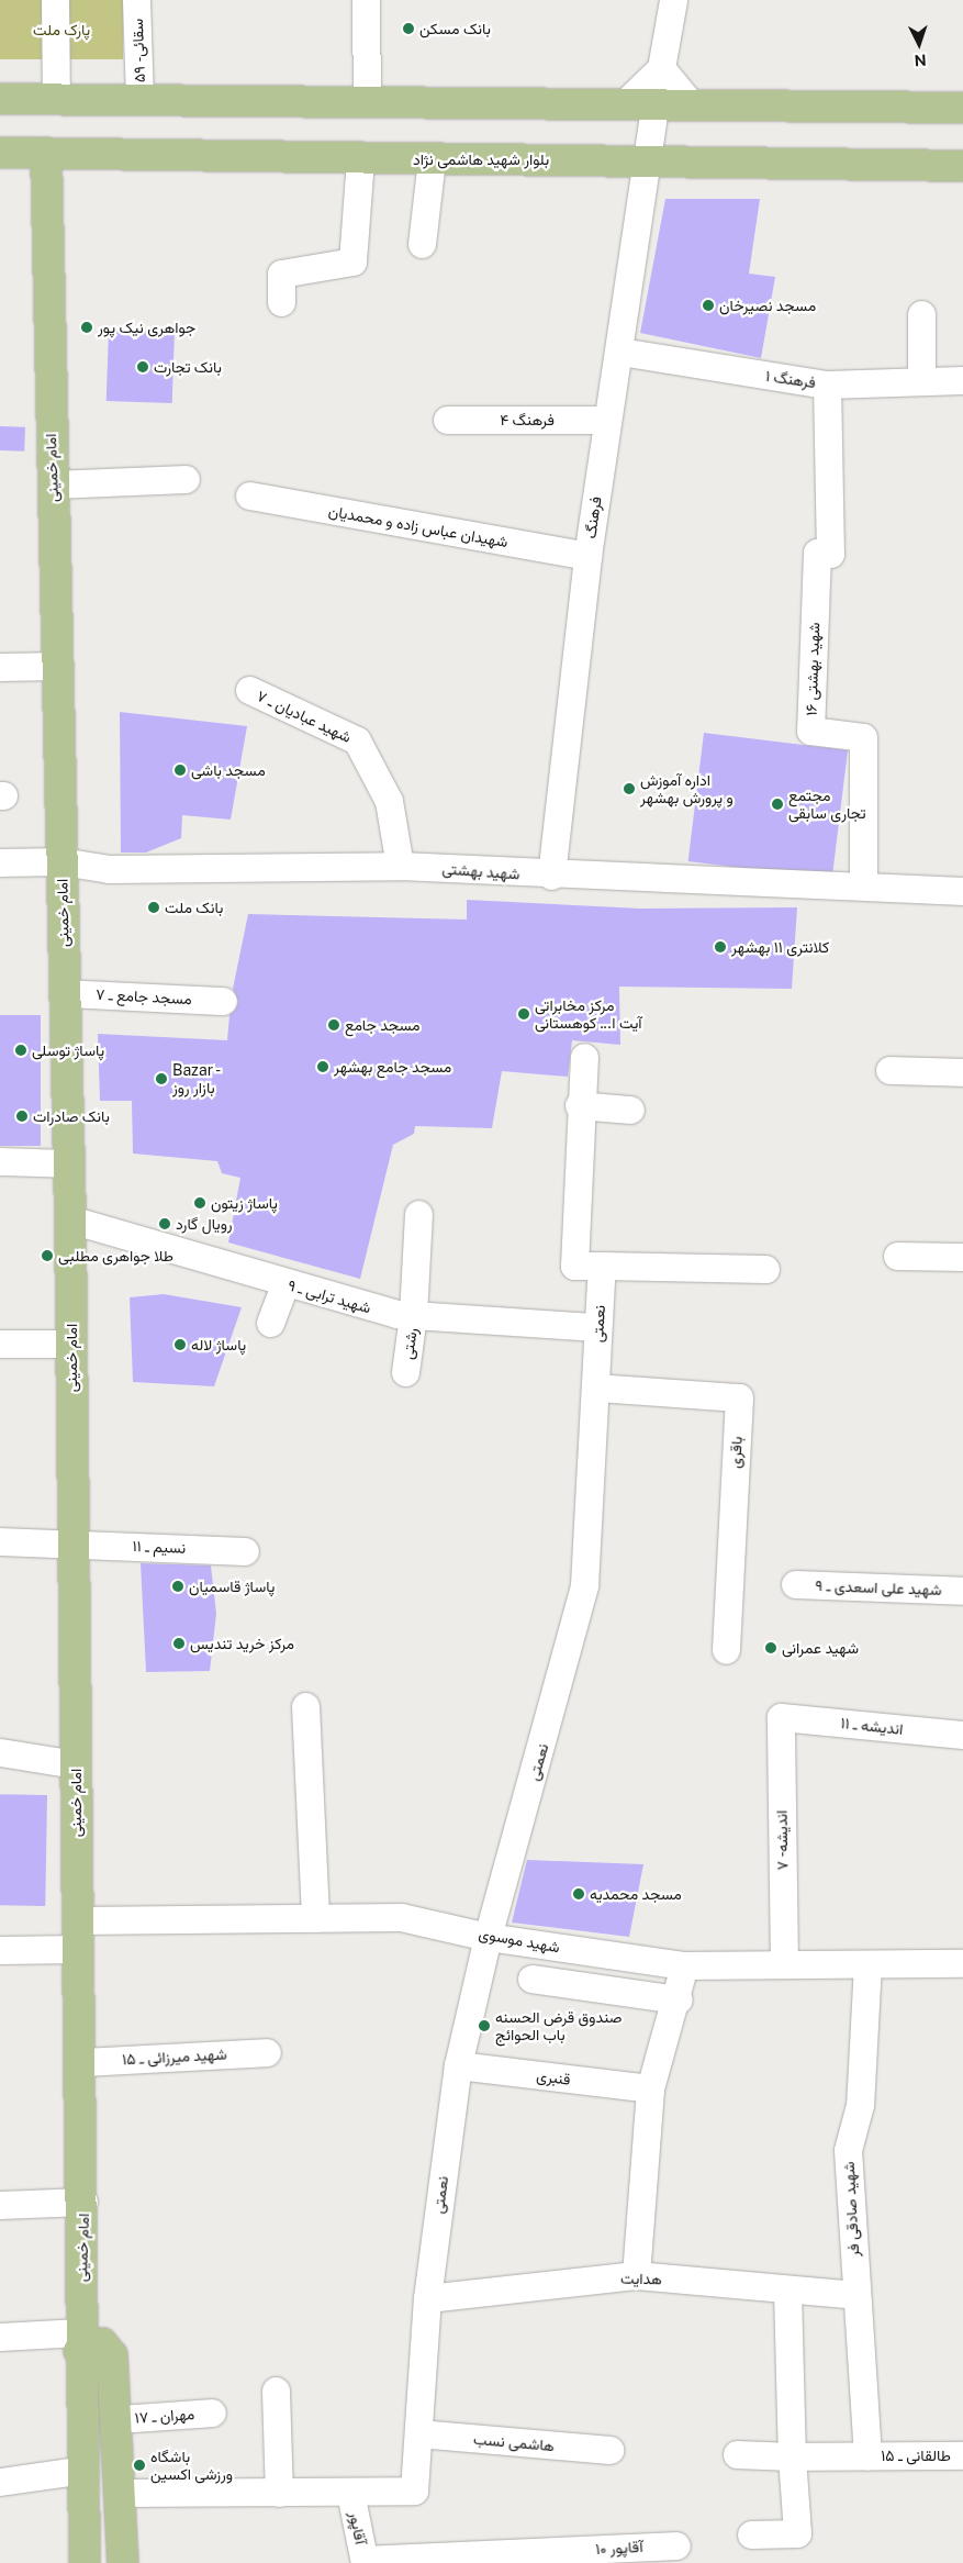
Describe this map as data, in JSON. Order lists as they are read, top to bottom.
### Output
{
  "streets": {
    "main road": ["بلوار شهید هاشمی نژاد", "امام خمینی"],
    "street": [
      "سقائی - ۵۹",
      "فرهنگ ۱",
      "فرهنگ ۴",
      "فرهنگ",
      "شهیدان عباس زاده و محمدیان",
      "شهید بهشتی ۱۶",
      "شهید عبادیان ـ ۷",
      "شهید بهشتی",
      "مسجد جامع ـ ۷",
      "شهید ترابی ـ ۹",
      "نعمتی",
      "رشتی",
      "باقری",
      "نسیم ـ ۱۱",
      "شهید علی اسعدی ـ ۹",
      "اندیشه ـ ۱۱",
      "اندیشه - ۷",
      "شهید موسوی",
      "شهید میرزائی ـ ۱۵",
      "قنبری",
      "شهید صادقی فر",
      "هدایت",
      "مهران ـ ۱۷",
      "هاشمی نسب",
      "طالقانی ـ ۱۵",
      "آقاپور",
      "آقاپور ۱۰"
    ]
  },
  "crossings": [
    ["بلوار شهید هاشمی نژاد", "امام خمینی"],
    ["بلوار شهید هاشمی نژاد", "فرهنگ"],
    ["فرهنگ ۱", "فرهنگ"],
    ["فرهنگ ۱", "شهید بهشتی ۱۶"],
    ["فرهنگ ۴", "فرهنگ"],
    ["امام خمینی", "شهید بهشتی"],
    ["امام خمینی", "مسجد جامع ـ ۷"],
    ["امام خمینی", "شهید ترابی ـ ۹"],
    ["امام خمینی", "نسیم ـ ۱۱"],
    ["امام خمینی", "شهید موسوی"],
    ["امام خمینی", "شهید میرزائی ـ ۱۵"],
    ["فرهنگ", "شهیدان عباس زاده و محمدیان"],
    ["فرهنگ", "شهید بهشتی"],
    ["شهید بهشتی ۱۶", "شهید بهشتی"],
    ["شهید عبادیان ـ ۷", "شهید بهشتی"],
    ["شهید ترابی ـ ۹", "نعمتی"],
    ["شهید ترابی ـ ۹", "رشتی"],
    ["نعمتی", "باقری"],
    ["نعمتی", "شهید موسوی"],
    ["نعمتی", "قنبری"],
    ["نعمتی", "هدایت"],
    ["نعمتی", "هاشمی نسب"],
    ["نعمتی", "آقاپور"],
    ["اندیشه ـ ۱۱", "اندیشه - ۷"],
    ["اندیشه - ۷", "شهید موسوی"],
    ["شهید موسوی", "شهید صادقی فر"],
    ["شهید صادقی فر", "هدایت"],
    ["شهید صادقی فر", "طالقانی ـ ۱۵"],
    ["آقاپور", "آقاپور ۱۰"]
  ],
  "parks": ["پارک ملت"],
  "places": [
    "بانک مسکن",
    "مسجد نصیرخان",
    "جواهری نیک پور",
    "بانک تجارت",
    "مسجد باشی",
    "اداره آموزش و پرورش بهشهر",
    "مجتمع تجاری سابقی",
    "بانک ملت",
    "کلانتری ۱۱ بهشهر",
    "مرکز مخابراتی آیت ا... کوهستانی",
    "مسجد جامع",
    "پاساژ توسلی",
    "مسجد جامع بهشهر",
    "Bazar - بازار روز",
    "بانک صادرات",
    "پاساژ زیتون",
    "رویال گارد",
    "طلا جواهری مطلبی",
    "پاساژ لاله",
    "پاساژ قاسمیان",
    "مرکز خرید تندیس",
    "شهید عمرانی",
    "مسجد محمدیه",
    "صندوق قرض الحسنه باب الحوائج",
    "باشگاه ورزشی اکسین"
  ],
  "north": "bottom"
}
